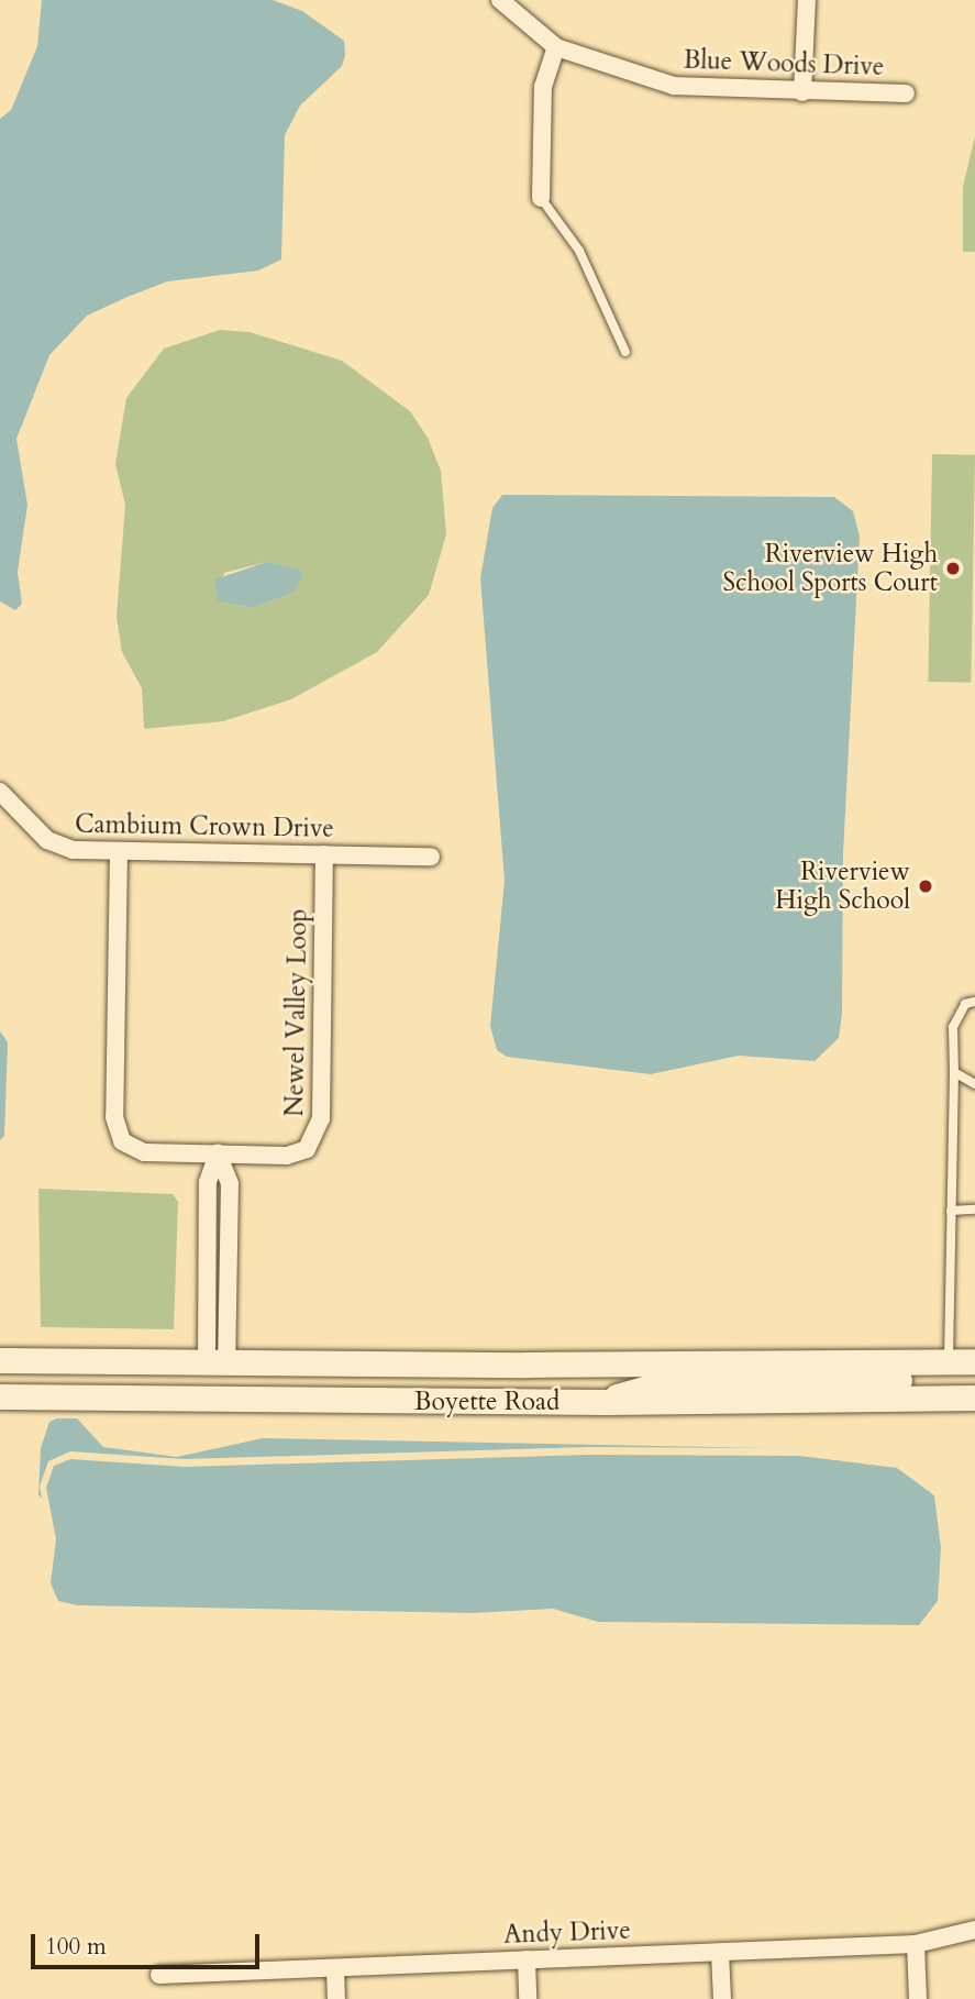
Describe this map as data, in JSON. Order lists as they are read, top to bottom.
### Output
{
  "streets": {
    "main road": ["Boyette Road"],
    "street": [
      "Blue Woods Drive",
      "Cambium Crown Drive",
      "Newel Valley Loop",
      "Andy Drive"
    ]
  },
  "crossings": [
    ["Cambium Crown Drive", "Newel Valley Loop"]
  ],
  "places": ["Riverview High School Sports Court", "Riverview High School"],
  "scale_bar": "100 m"
}
